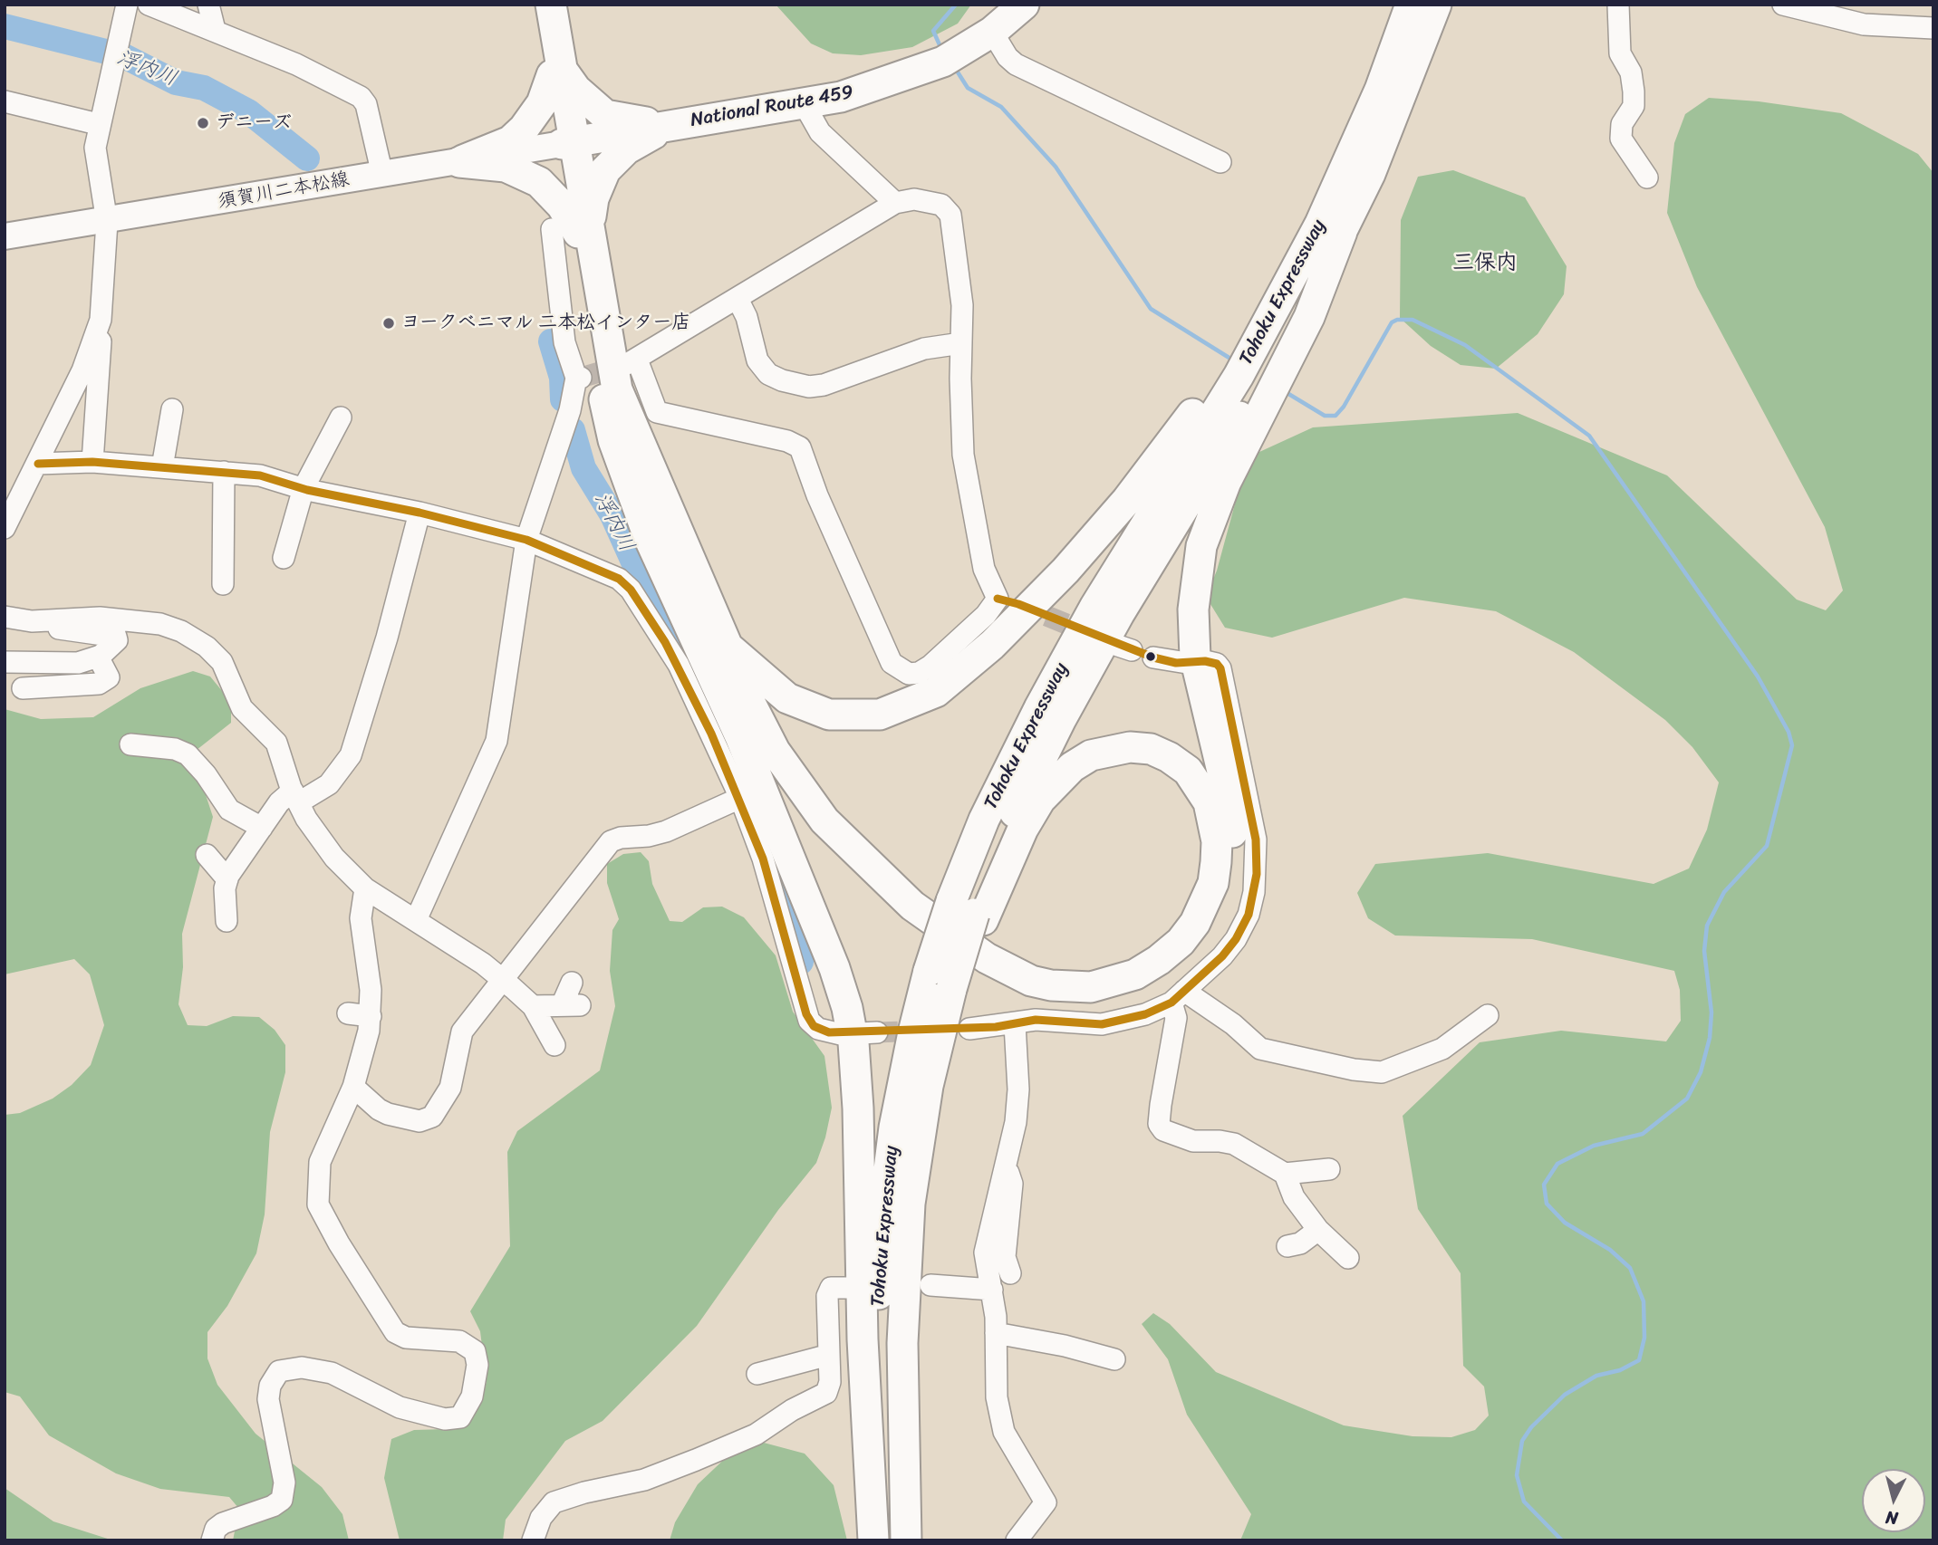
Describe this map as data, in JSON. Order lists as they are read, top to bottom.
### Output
{
  "streets": {
    "highway": ["National Route 459", "Tohoku Expressway"],
    "main road": ["須賀川二本松線"]
  },
  "crossings": [
    ["National Route 459", "須賀川二本松線"]
  ],
  "districts": ["三保内"],
  "water": ["浮内川"],
  "places": ["デニーズ", "ヨークベニマル 二本松インター店"],
  "north": "bottom"
}
